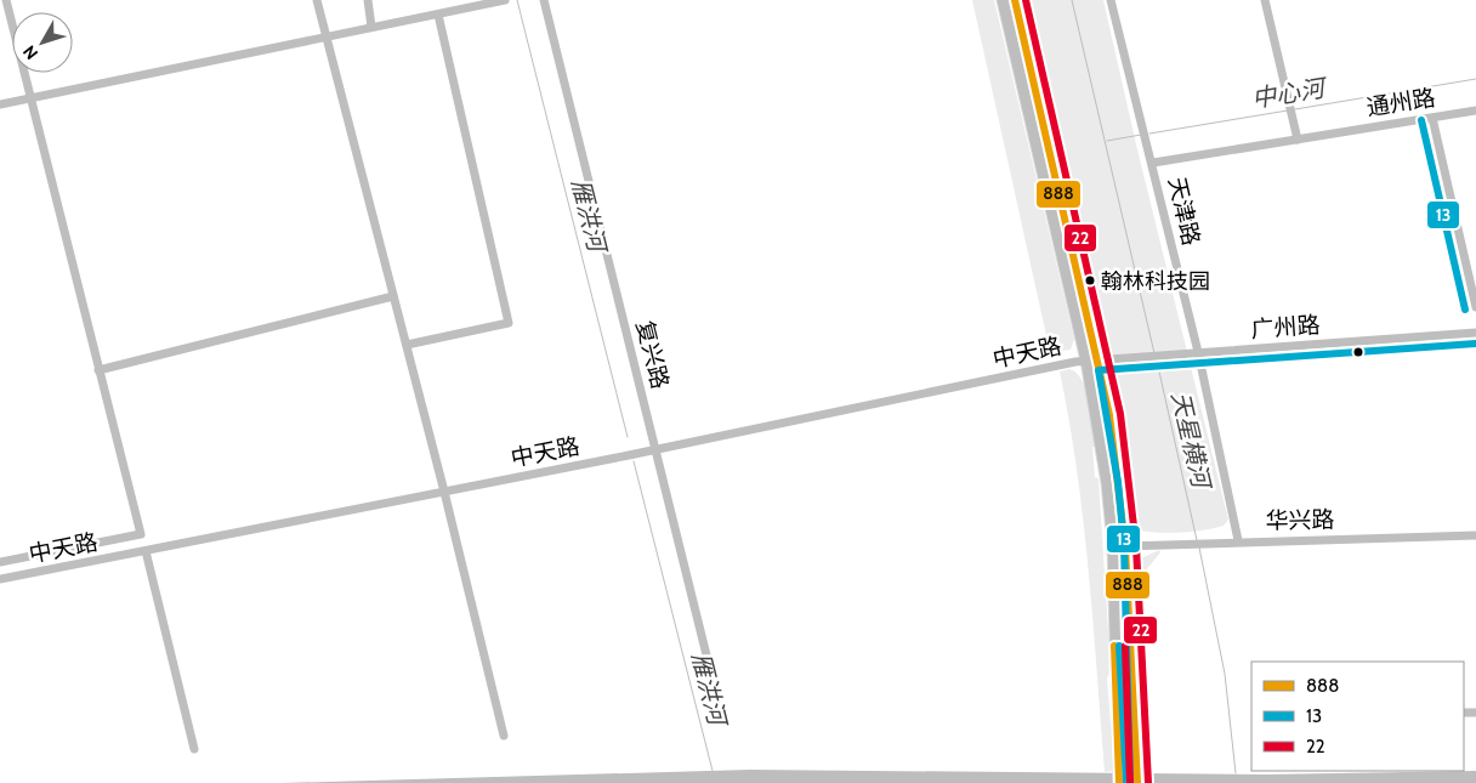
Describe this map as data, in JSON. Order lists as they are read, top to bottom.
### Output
{
  "streets": {
    "street": [
      "通州路",
      "天津路",
      "广州路",
      "中天路",
      "复兴路",
      "华兴路"
    ]
  },
  "crossings": [
    ["通州路", "天津路"],
    ["天津路", "广州路"],
    ["天津路", "华兴路"],
    ["广州路", "中天路"],
    ["中天路", "复兴路"]
  ],
  "water": ["中心河", "雁洪河", "天星横河"],
  "places": ["翰林科技园"],
  "lines": ["transit line 888", "transit line 22", "transit line 13"],
  "legend": ["888", "13", "22"],
  "north": "bottom left"
}
